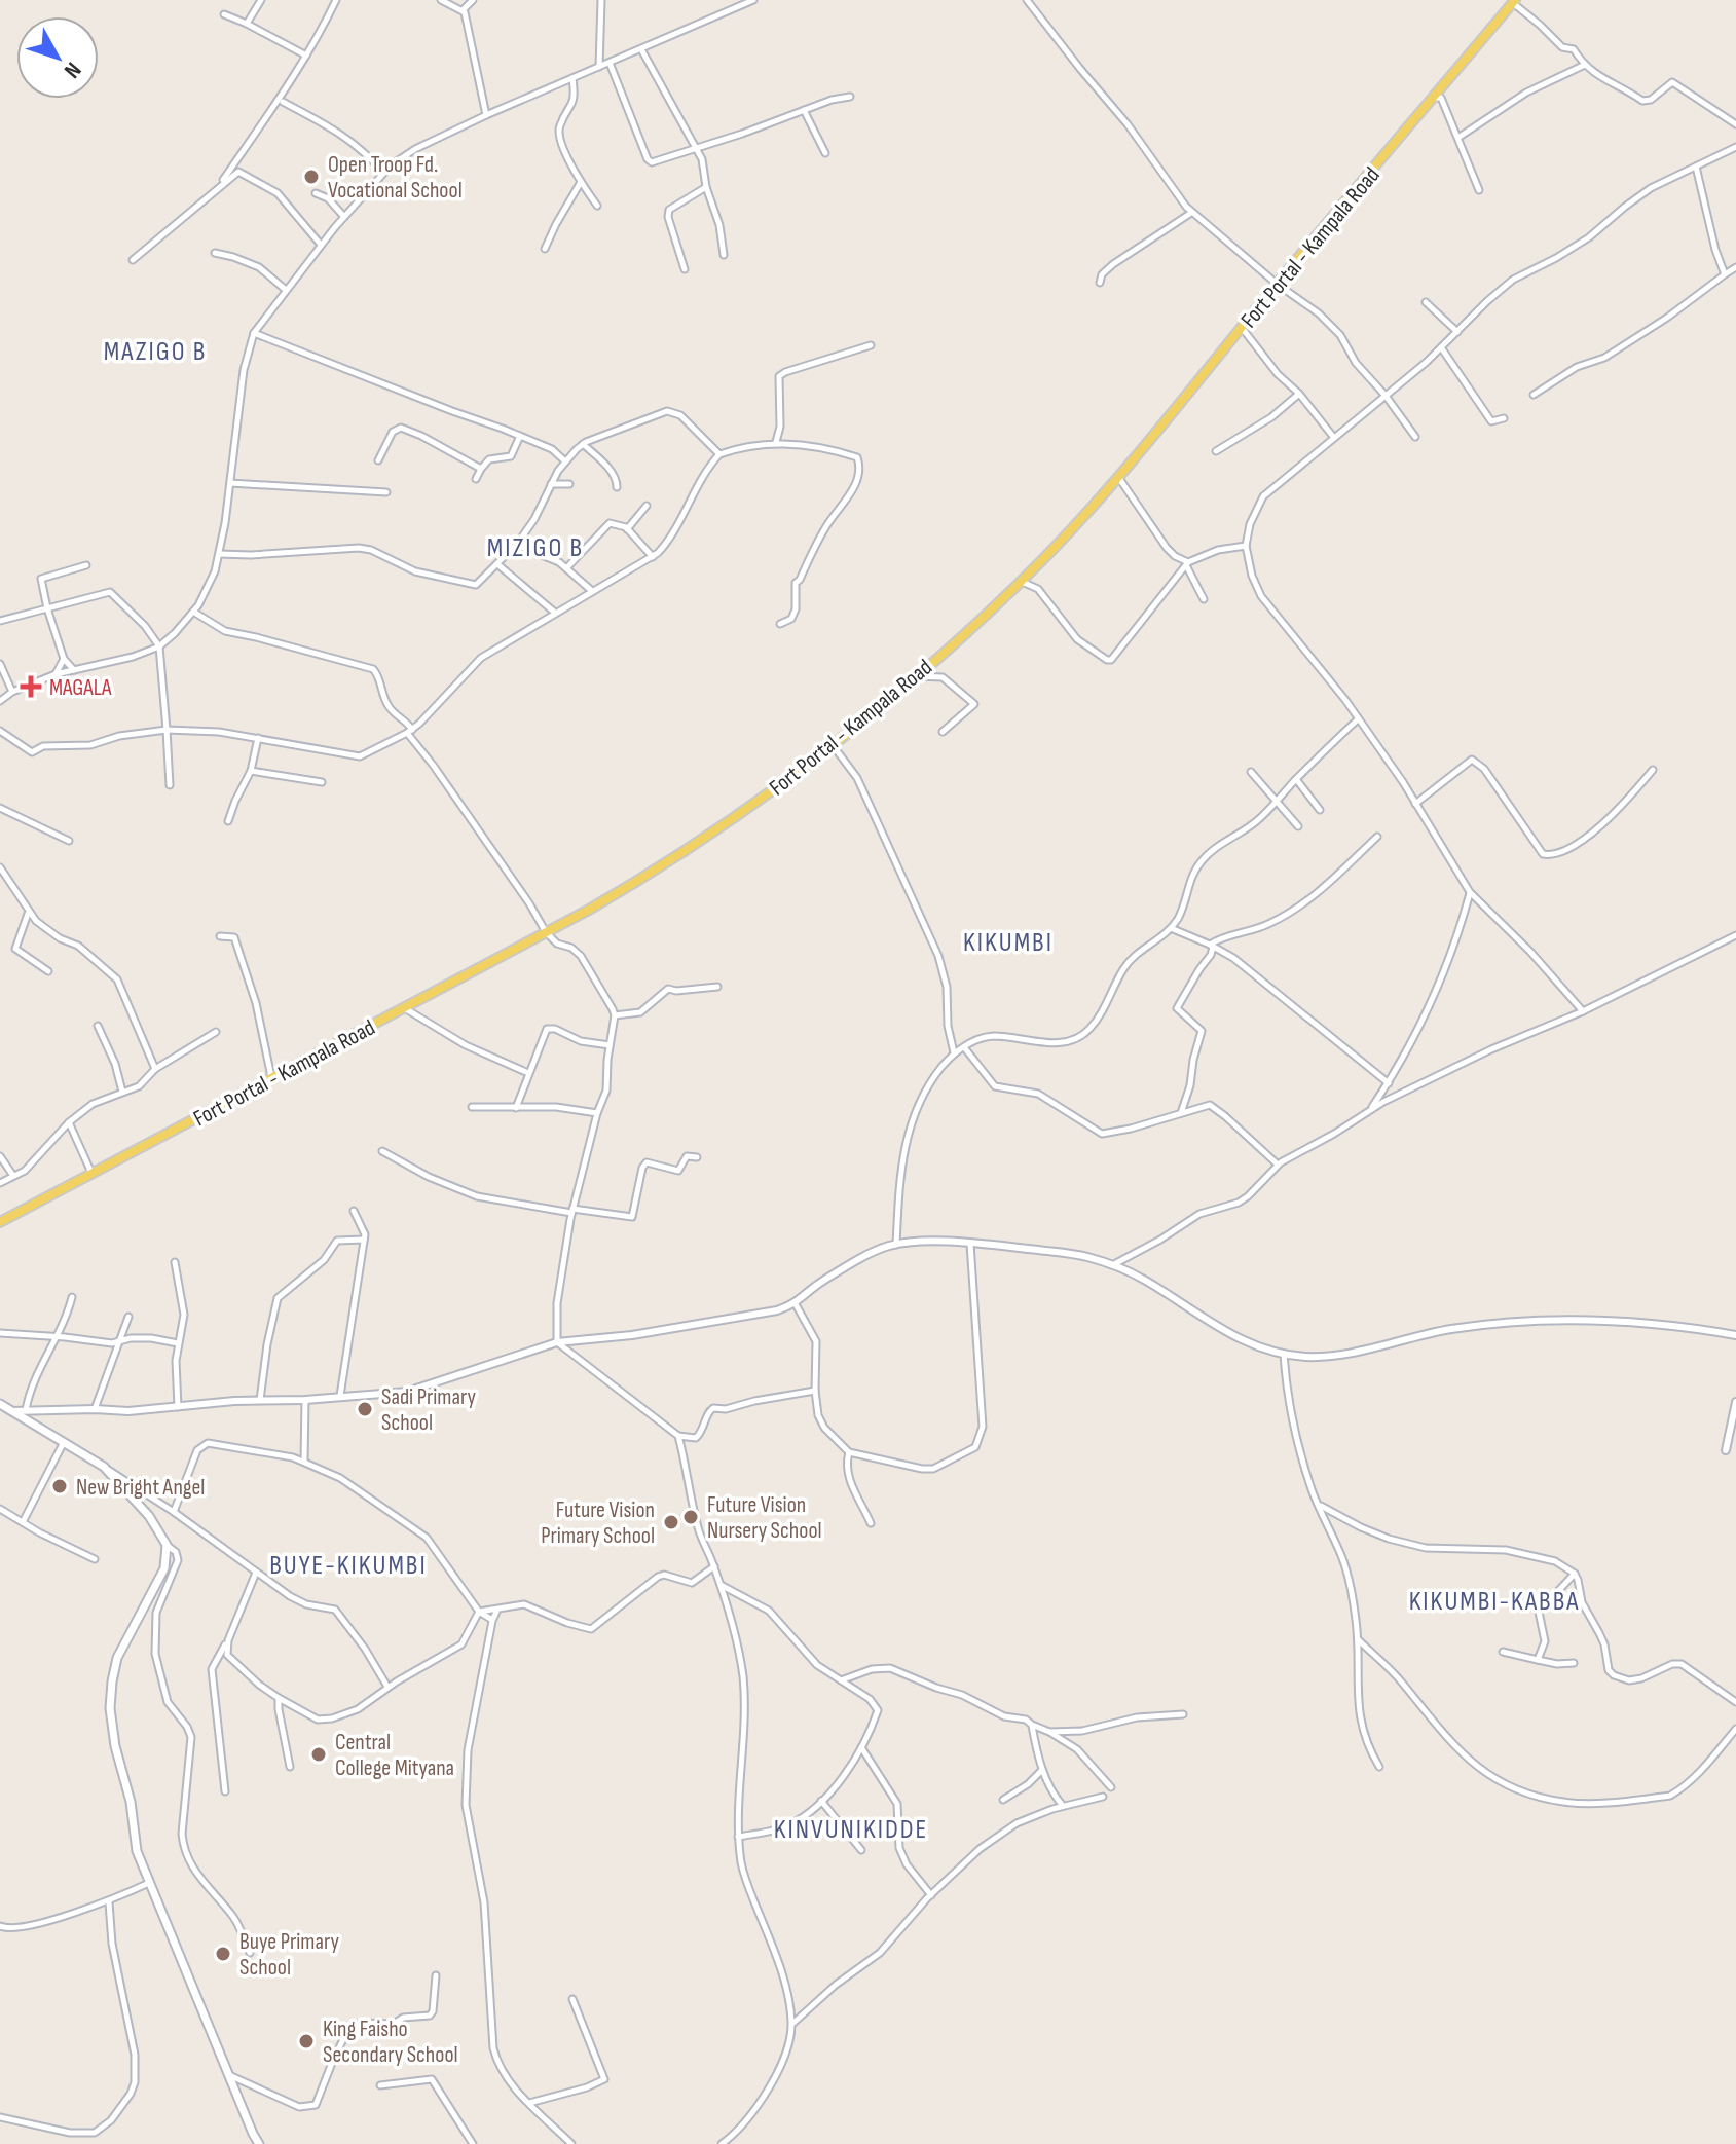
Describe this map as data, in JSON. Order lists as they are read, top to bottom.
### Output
{
  "streets": {
    "main road": ["Fort Portal - Kampala Road"]
  },
  "districts": [
    "MAZIGO B",
    "MIZIGO B",
    "KIKUMBI",
    "BUYE-KIKUMBI",
    "KIKUMBI-KABBA",
    "KINVUNIKIDDE"
  ],
  "places": {
    "other": [
      "Open Troop Fd. Vocational School",
      "Sadi Primary School",
      "New Bright Angel",
      "Future Vision Nursery School",
      "Future Vision Primary School",
      "Central College Mityana",
      "Buye Primary School",
      "King Faisho Secondary School"
    ],
    "health": ["MAGALA"]
  },
  "north": "bottom right"
}
